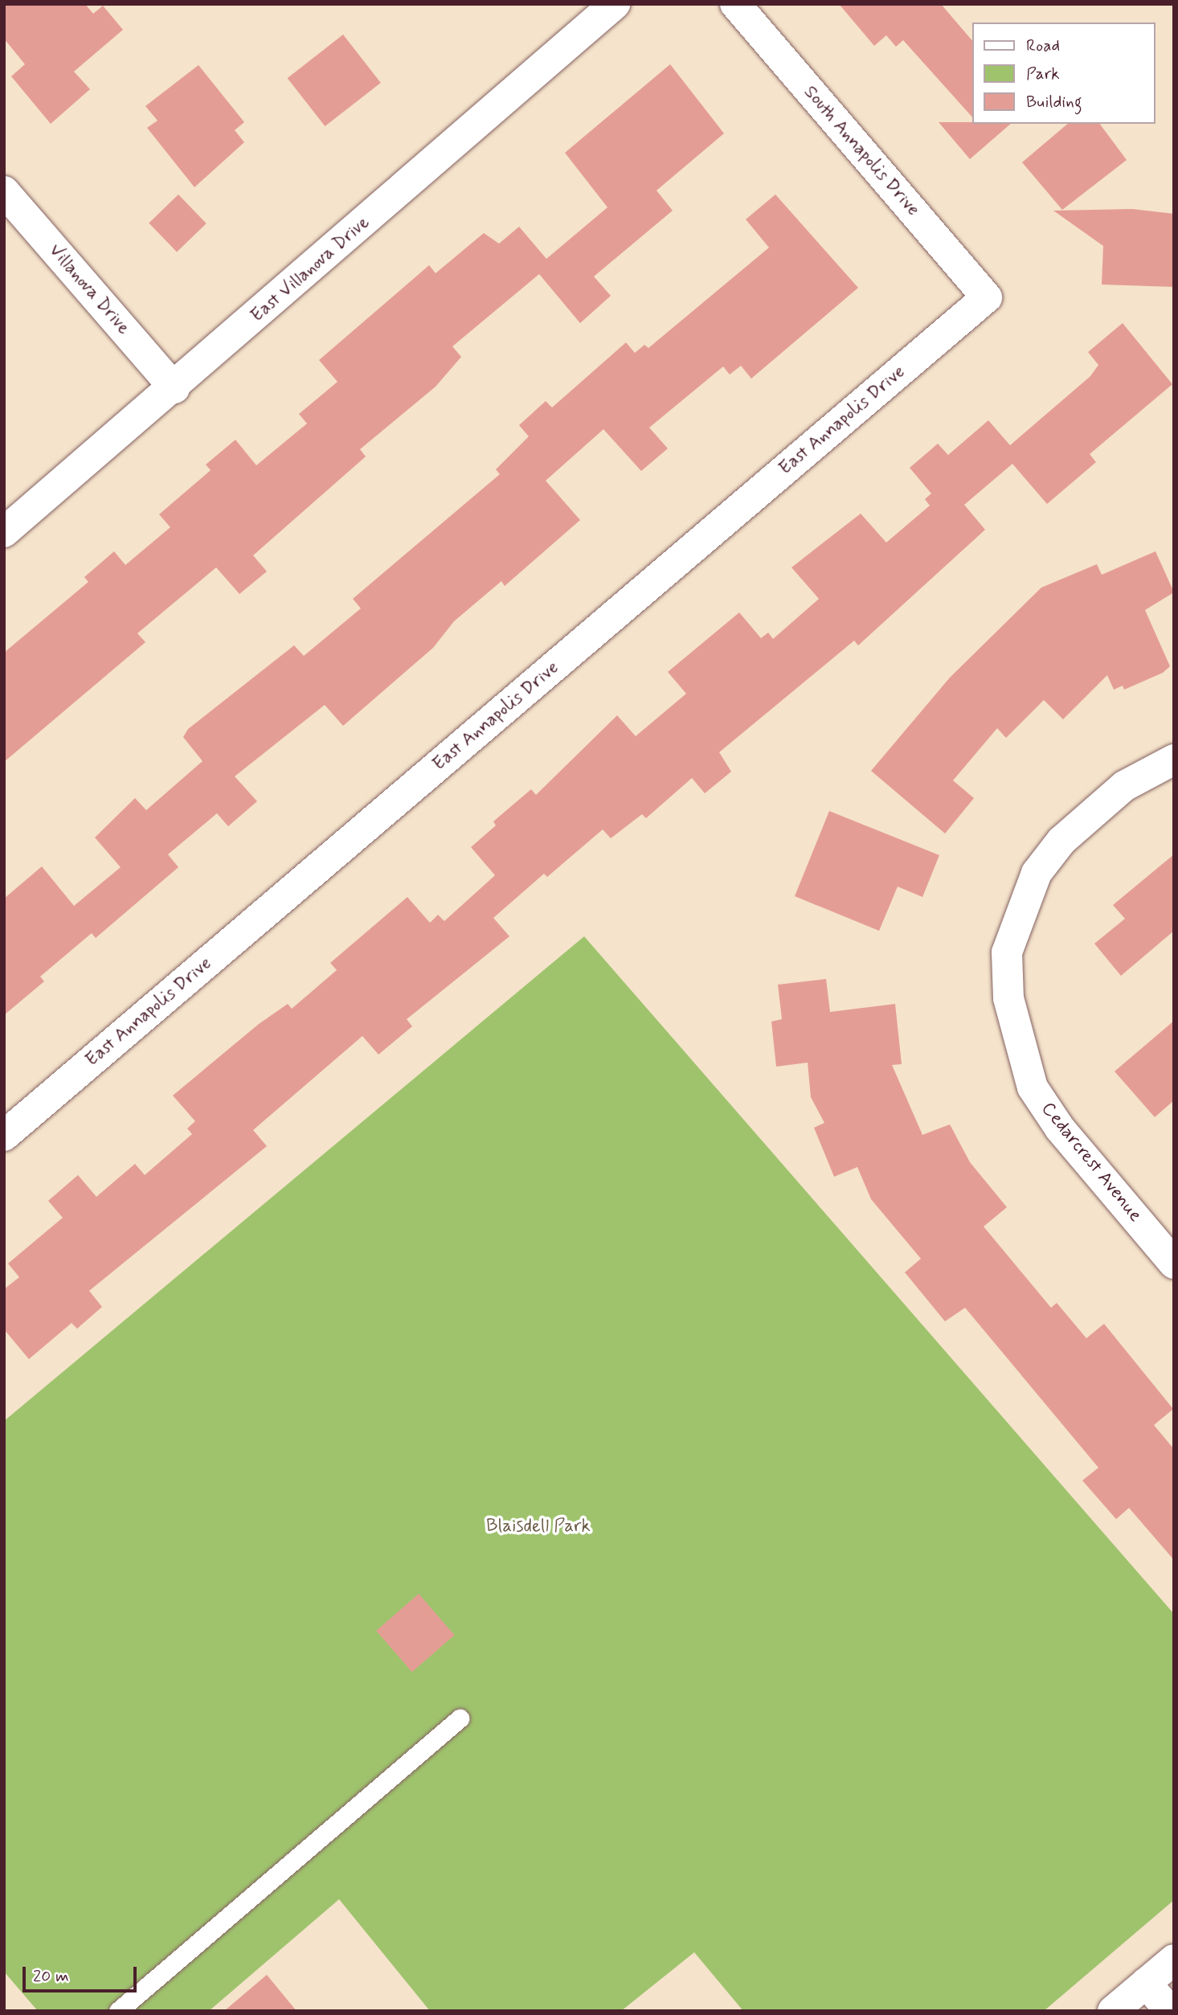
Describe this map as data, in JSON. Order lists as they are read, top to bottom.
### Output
{
  "streets": {
    "street": [
      "South Annapolis Drive",
      "East Villanova Drive",
      "Villanova Drive",
      "East Annapolis Drive",
      "Cedarcrest Avenue"
    ]
  },
  "crossings": [
    ["South Annapolis Drive", "East Annapolis Drive"],
    ["East Villanova Drive", "Villanova Drive"]
  ],
  "parks": ["Blaisdell Park"],
  "legend": ["Road", "Park", "Building"],
  "scale_bar": "20 m"
}
